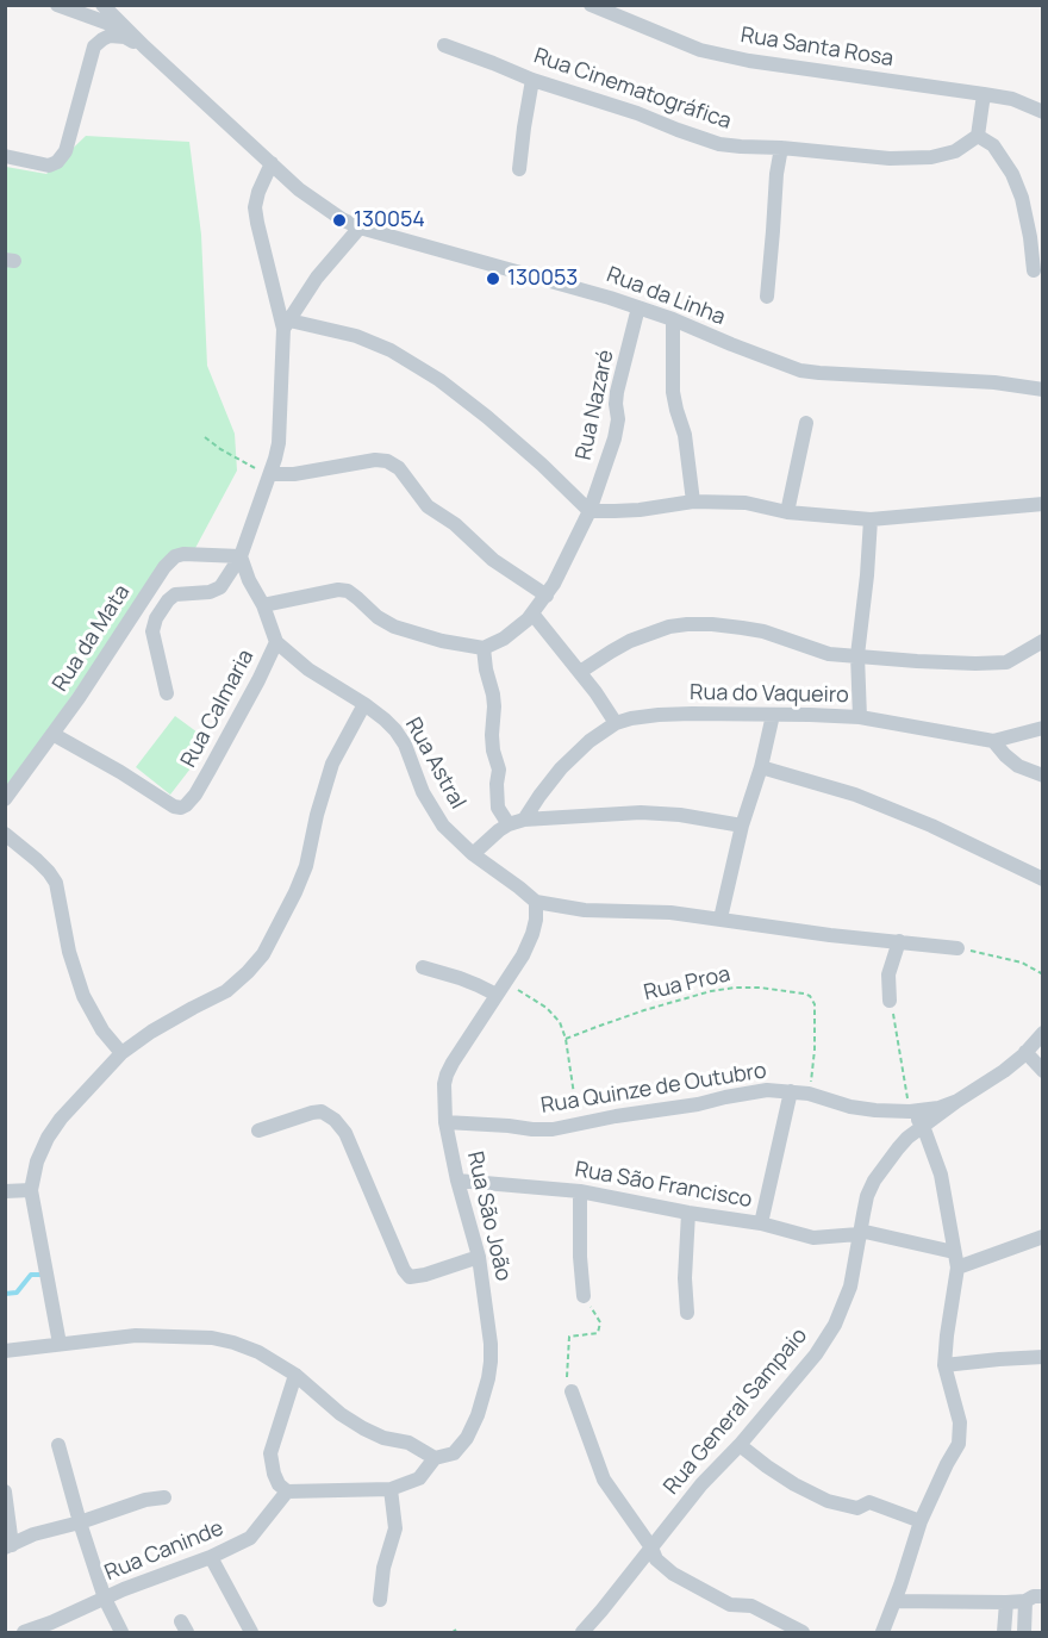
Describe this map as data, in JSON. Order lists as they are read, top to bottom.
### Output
{
  "streets": {
    "street": [
      "Rua Santa Rosa",
      "Rua Cinematográfica",
      "Rua da Linha",
      "Rua Nazaré",
      "Rua da Mata",
      "Rua do Vaqueiro",
      "Rua Calmaria",
      "Rua Astral",
      "Rua Quinze de Outubro",
      "Rua São Francisco",
      "Rua São João",
      "Rua General Sampaio",
      "Rua Caninde"
    ],
    "path": ["Rua Proa"]
  },
  "crossings": [
    ["Rua da Linha", "Rua Nazaré"],
    ["Rua da Mata", "Rua Calmaria"],
    ["Rua da Mata", "Rua Astral"],
    ["Rua Calmaria", "Rua Astral"],
    ["Rua Astral", "Rua São João"],
    ["Rua Proa", "Rua Quinze de Outubro"],
    ["Rua Quinze de Outubro", "Rua São João"],
    ["Rua Quinze de Outubro", "Rua General Sampaio"],
    ["Rua São Francisco", "Rua São João"],
    ["Rua São Francisco", "Rua General Sampaio"]
  ],
  "places": ["130054", "130053"]
}
